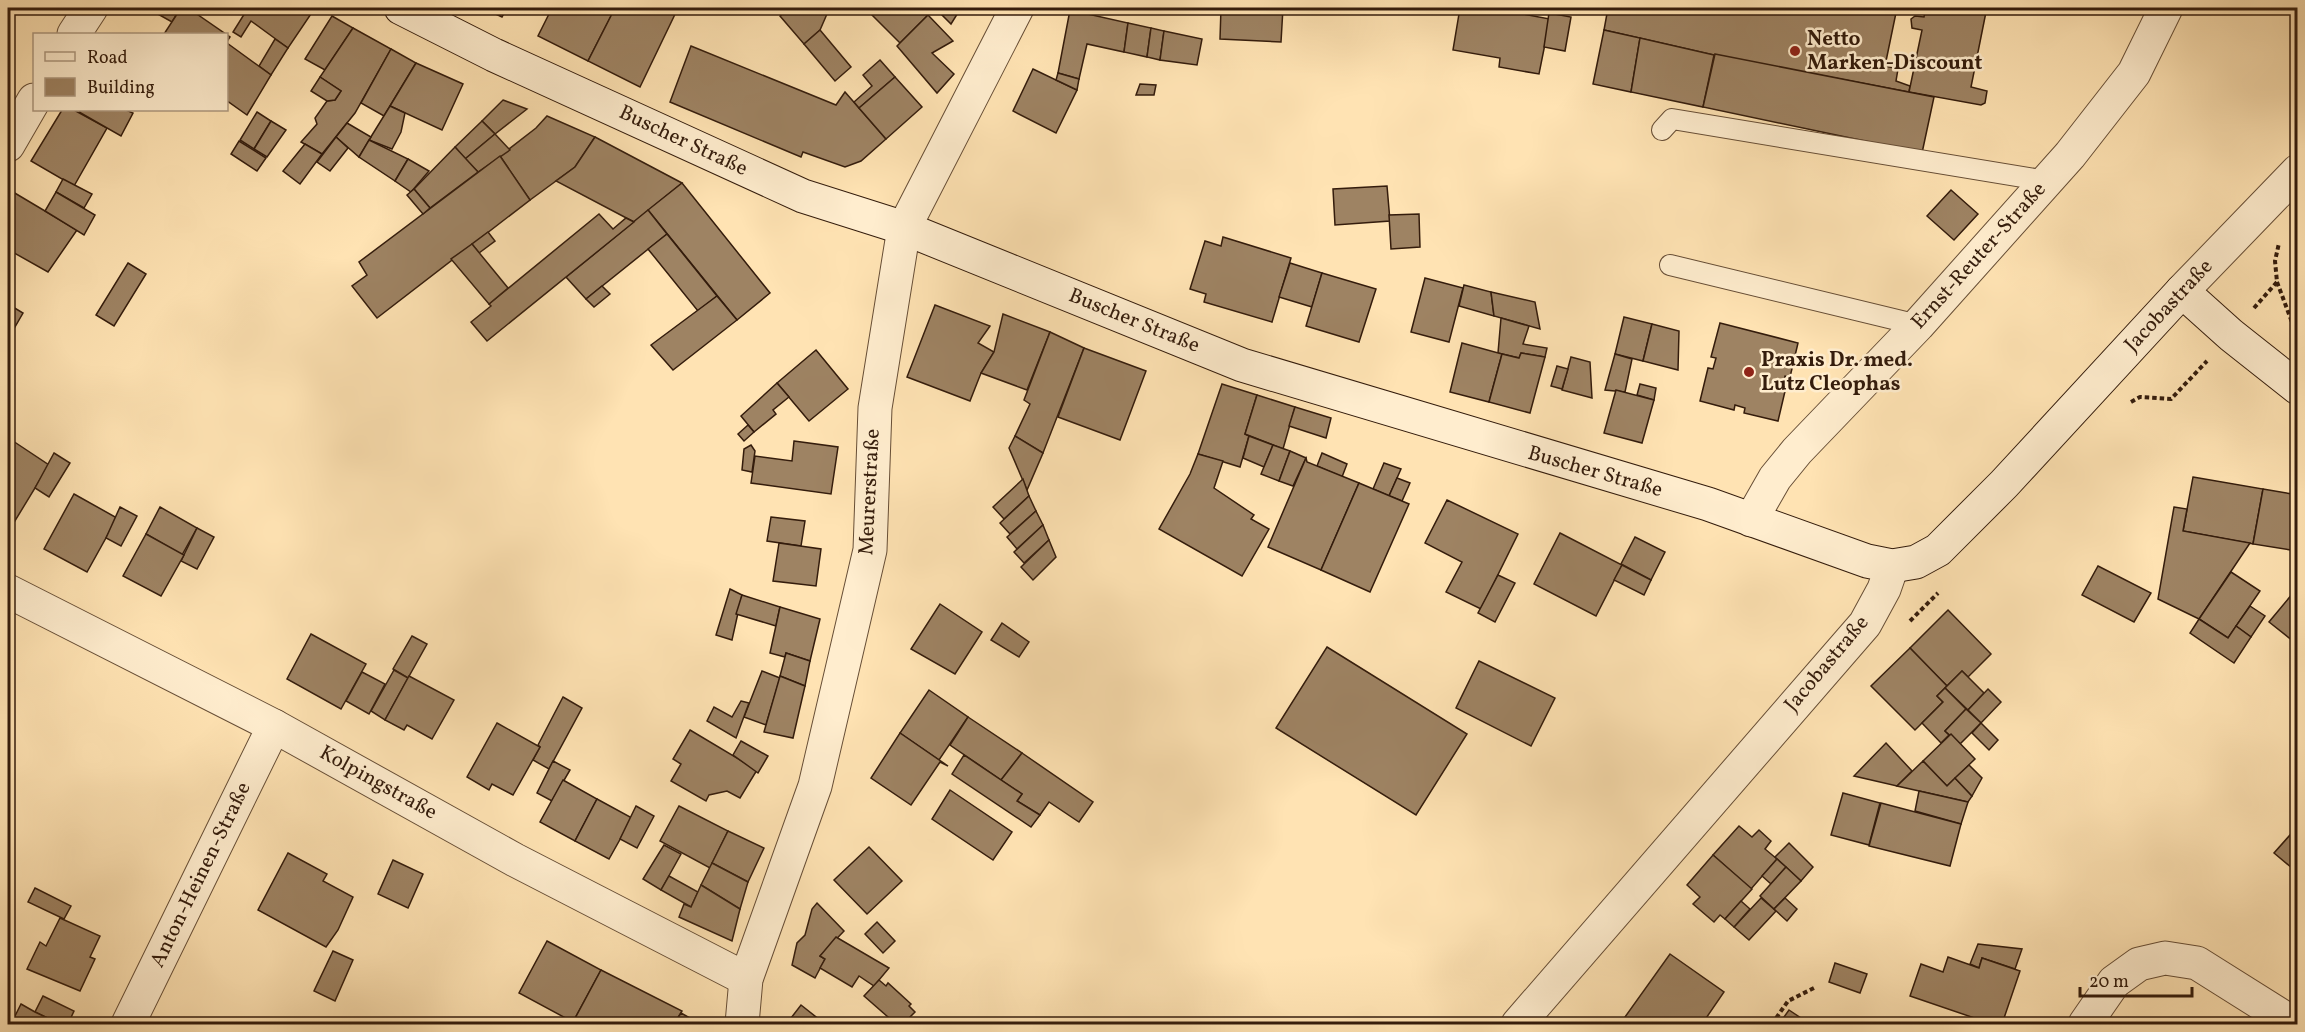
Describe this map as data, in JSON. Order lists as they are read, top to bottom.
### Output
{
  "streets": {
    "street": [
      "Buscher Straße",
      "Ernst-Reuter-Straße",
      "Jacobastraße",
      "Meurerstraße",
      "Kolpingstraße",
      "Anton-Heinen-Straße"
    ]
  },
  "crossings": [
    ["Buscher Straße", "Ernst-Reuter-Straße"],
    ["Buscher Straße", "Jacobastraße"],
    ["Buscher Straße", "Meurerstraße"],
    ["Meurerstraße", "Kolpingstraße"],
    ["Kolpingstraße", "Anton-Heinen-Straße"]
  ],
  "places": ["Netto Marken-Discount", "Praxis Dr. med. Lutz Cleophas"],
  "legend": ["Road", "Building"],
  "scale_bar": "20 m"
}
